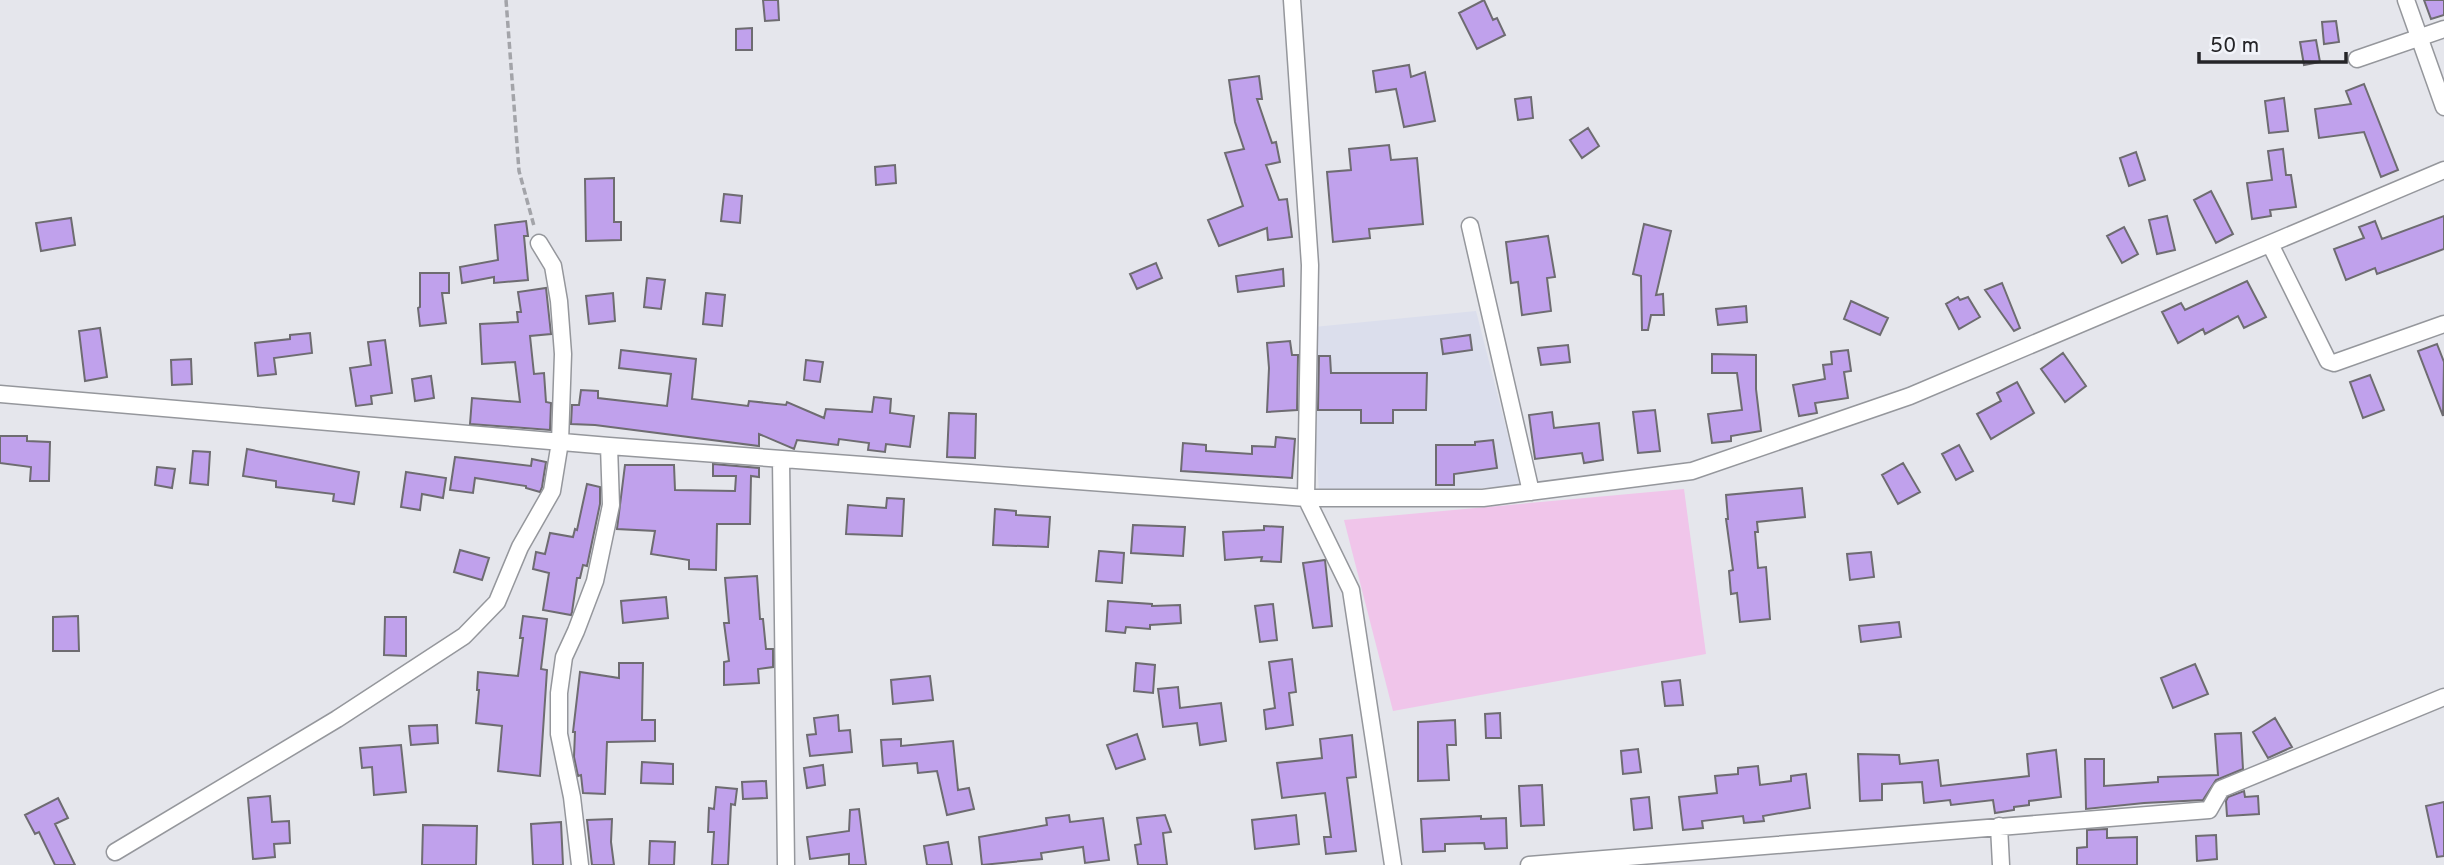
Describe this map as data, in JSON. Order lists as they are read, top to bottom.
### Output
{
  "scale_bar": "50 m"
}
